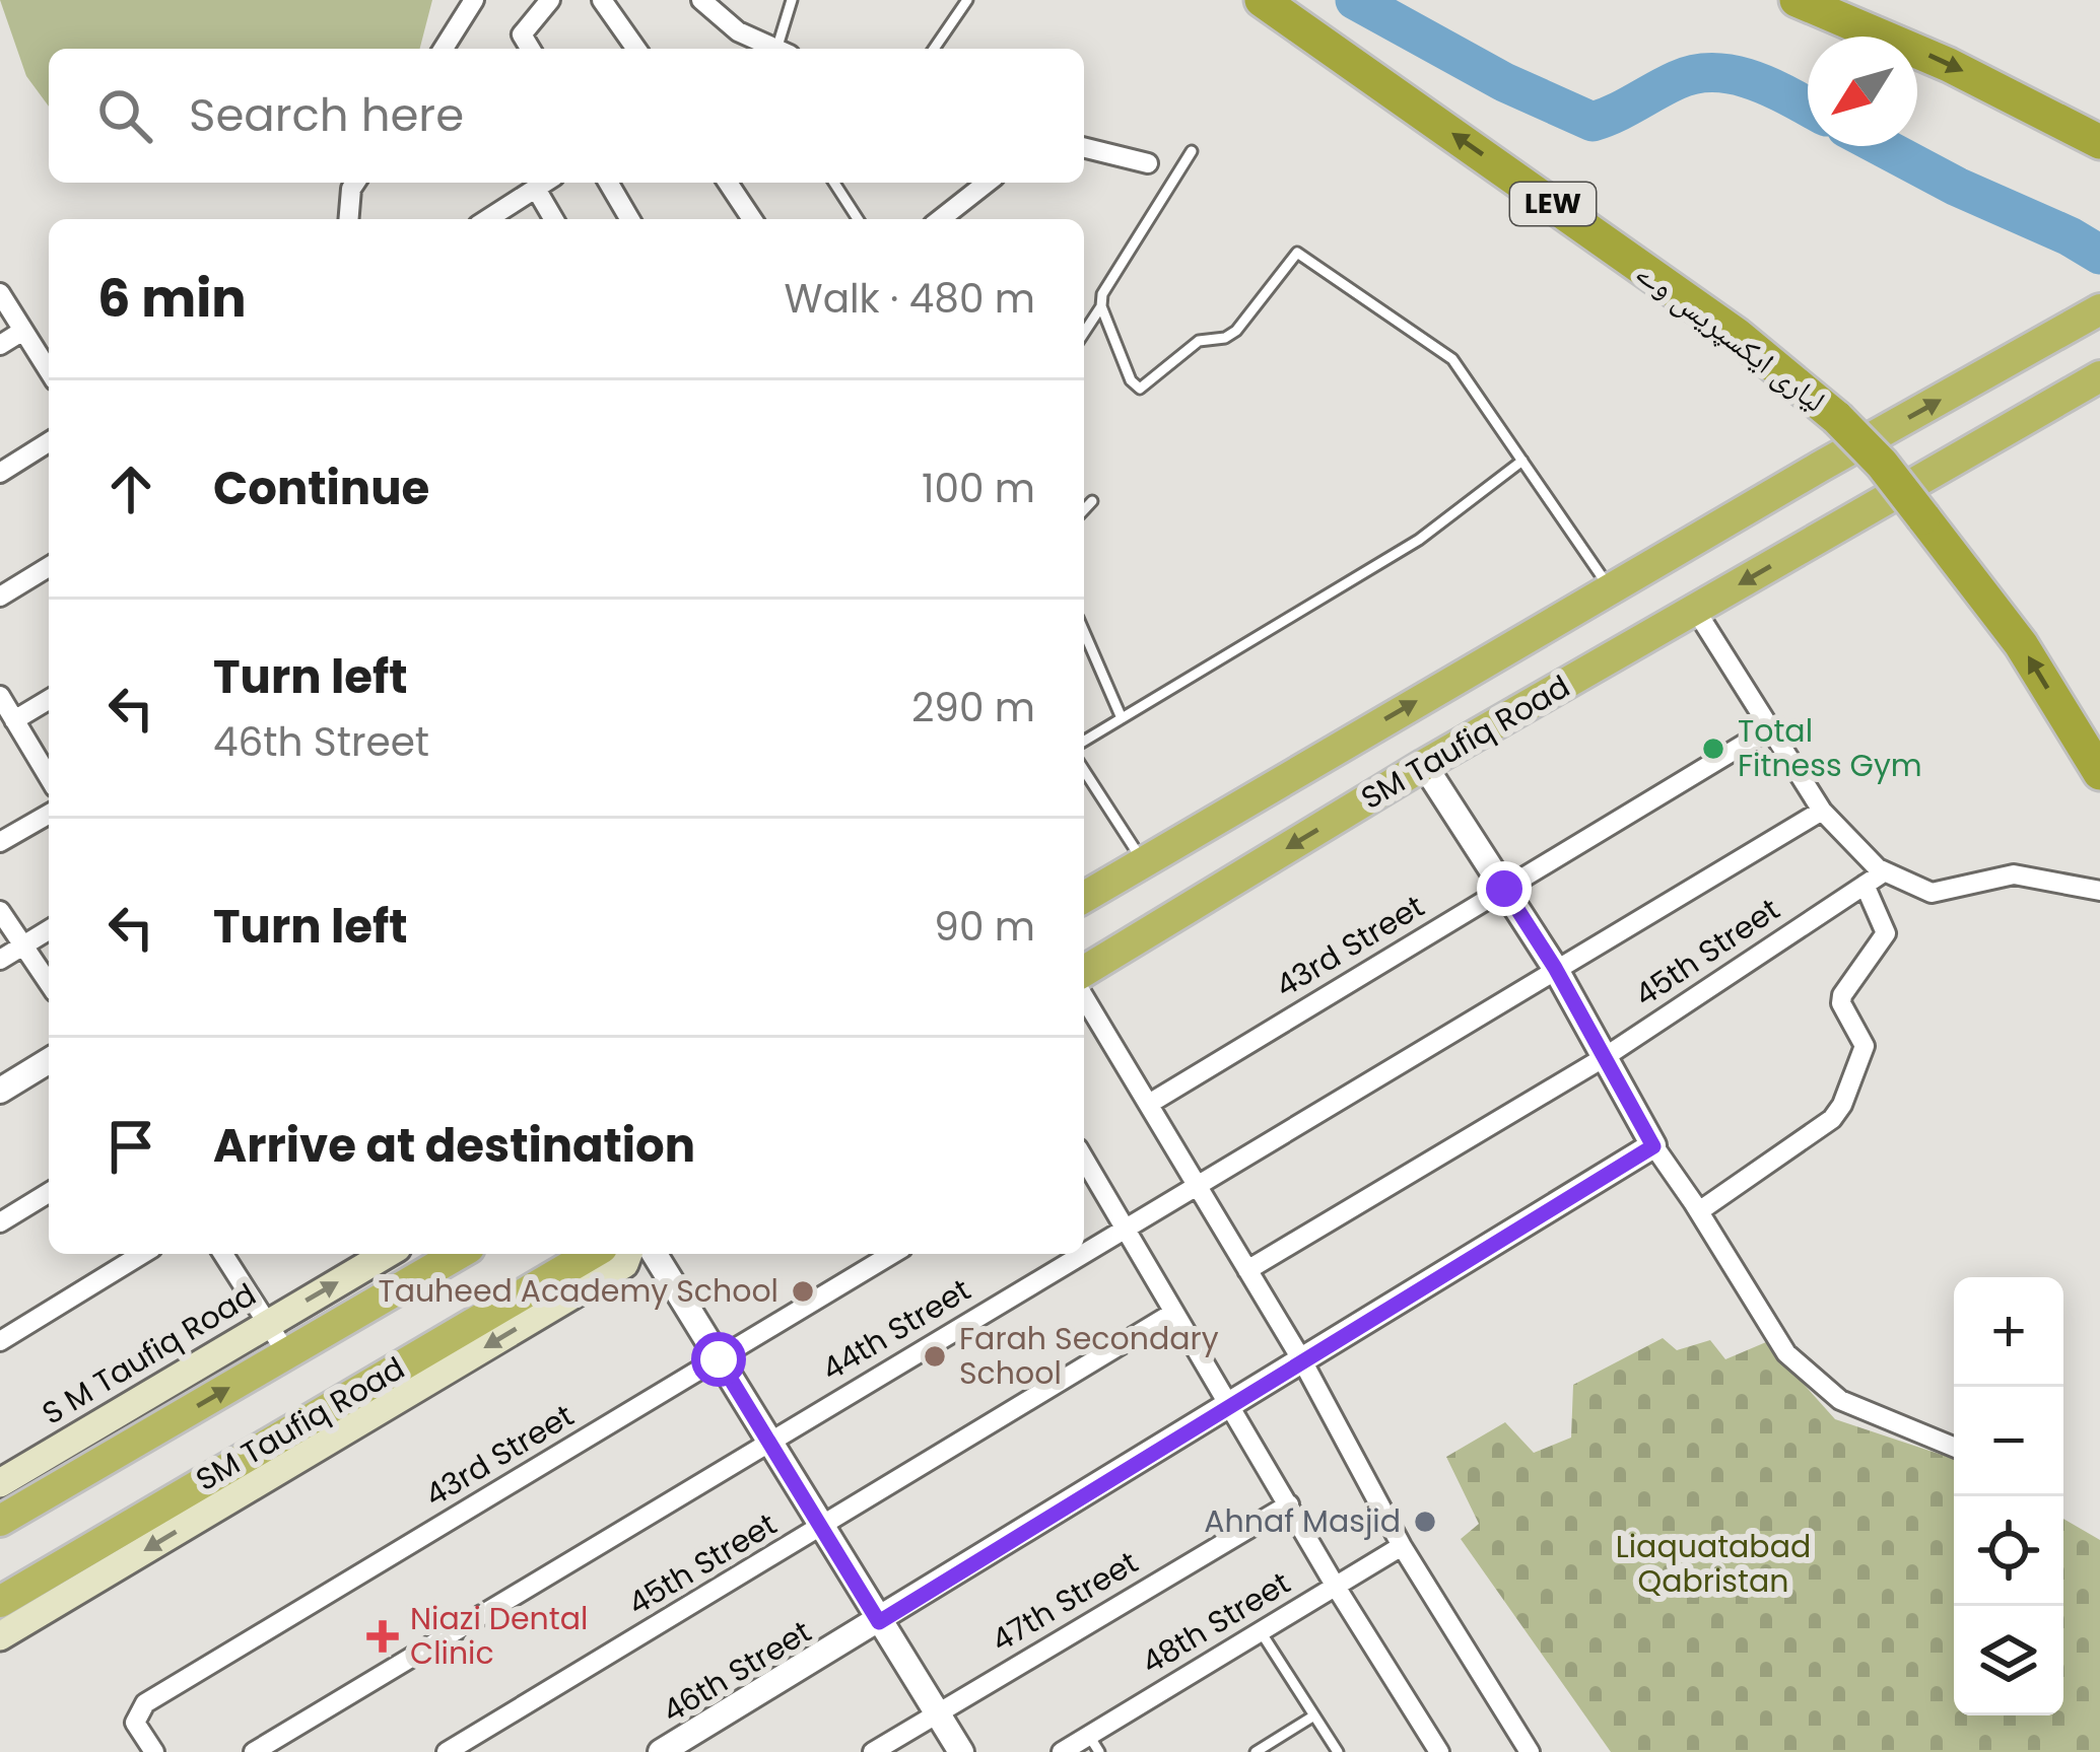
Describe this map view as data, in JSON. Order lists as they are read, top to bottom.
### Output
{
  "streets": {
    "highway": ["LEW", "لیاری ایکسپریس وے", "SM Taufiq Road"],
    "main road": ["S M Taufiq Road"],
    "street": [
      "43rd Street",
      "45th Street",
      "44th Street",
      "47th Street",
      "48th Street",
      "46th Street"
    ]
  },
  "one_way": ["لیاری ایکسپریس وے"],
  "parks": ["Liaquatabad Qabristan"],
  "places": {
    "other": [
      "Total Fitness Gym",
      "Tauheed Academy School",
      "Farah Secondary School",
      "Ahnaf Masjid"
    ],
    "health": ["Niazi Dental Clinic"]
  },
  "north": "bottom left",
  "page": {
    "search": "Search here",
    "heading": ["6 min", "Walk · 480 m"],
    "list": [
      ["Continue", "100 m"],
      ["Turn left", "46th Street", "290 m"],
      ["Turn left", "90 m"],
      "Arrive at destination"
    ],
    "map_buttons": ["+", "−"]
  }
}
